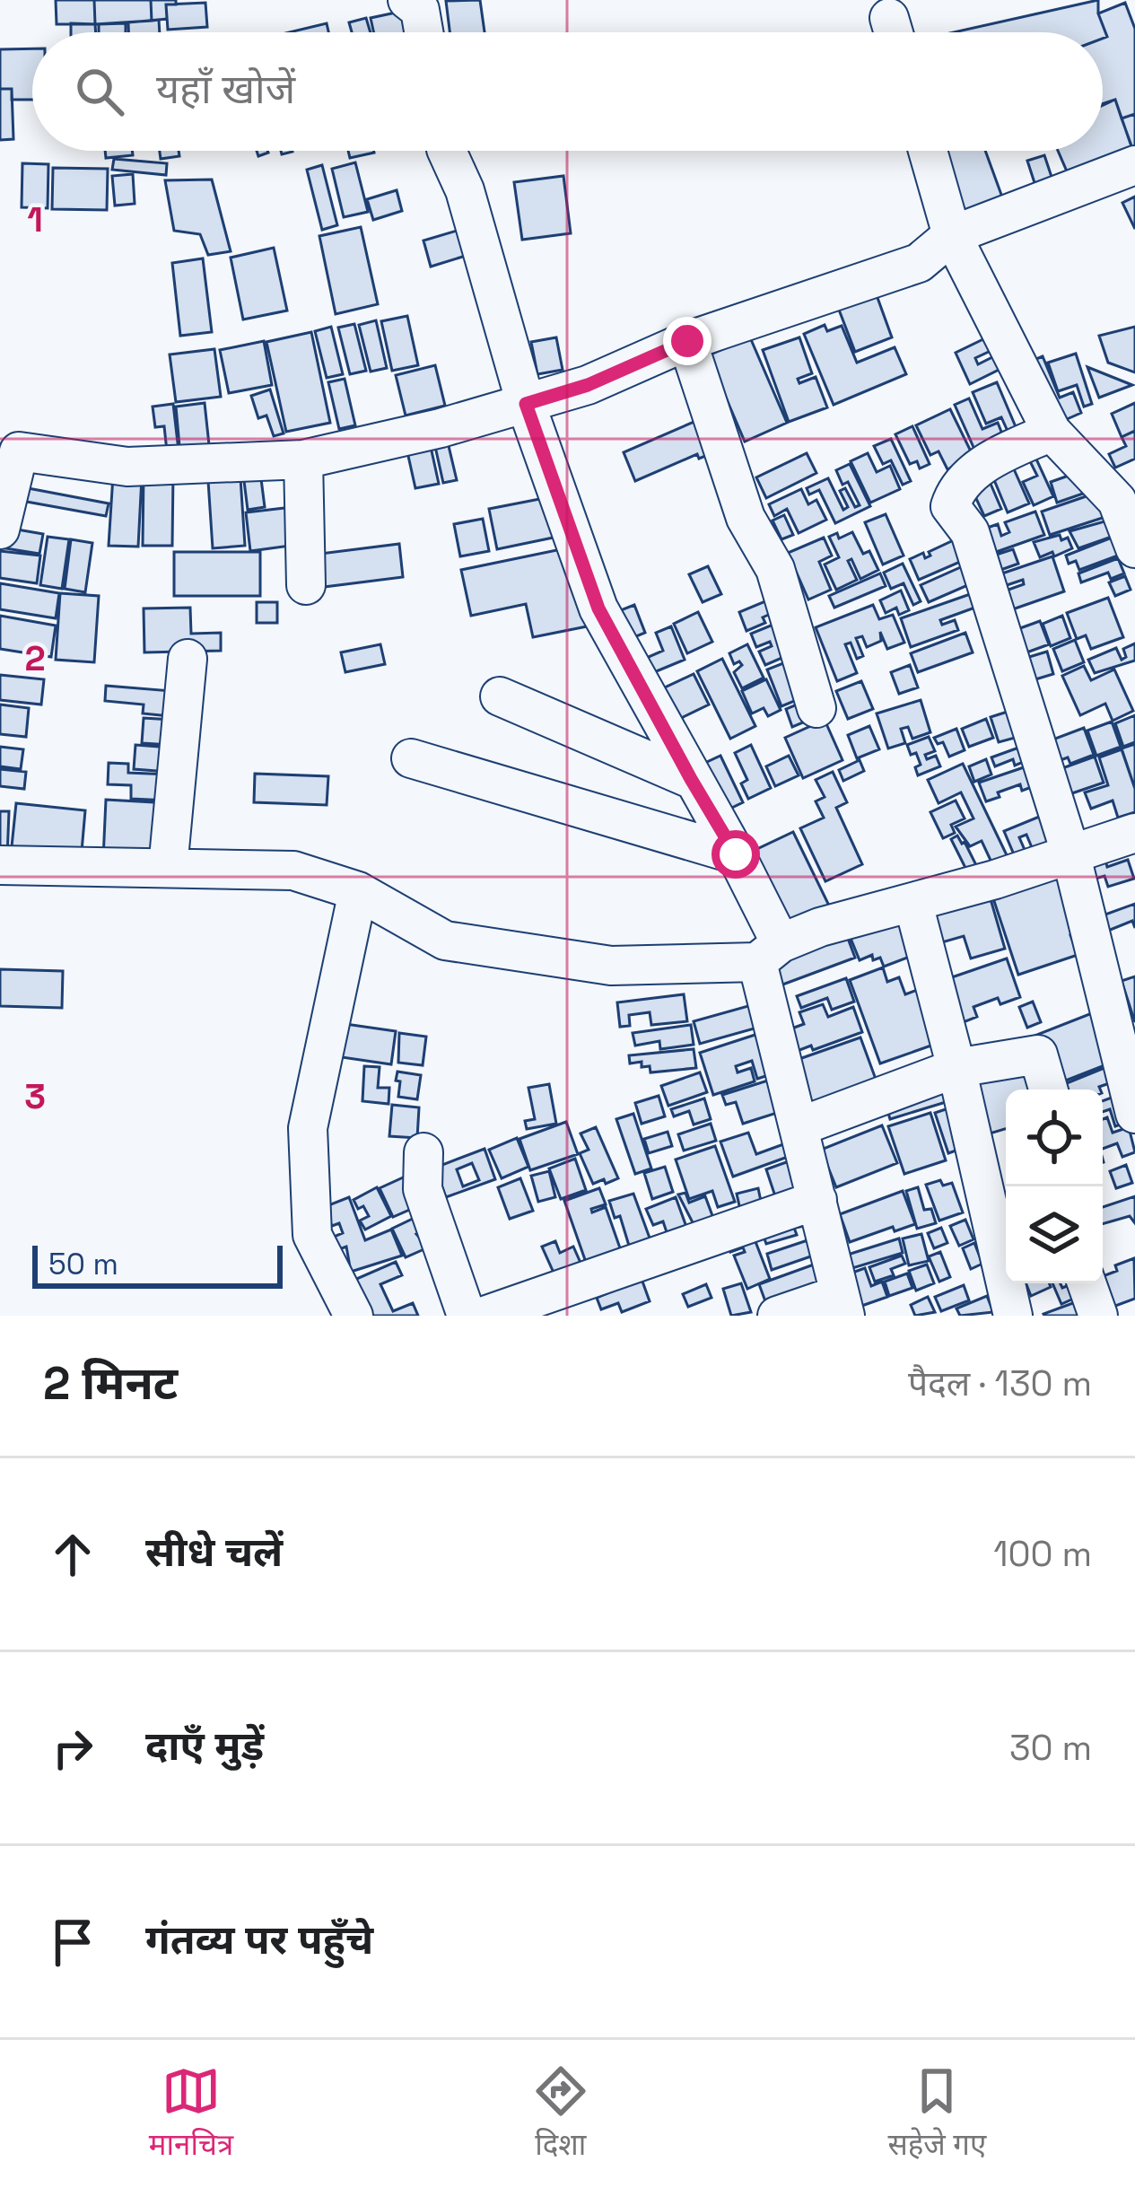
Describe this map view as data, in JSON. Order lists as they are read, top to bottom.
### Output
{
  "scale_bar": "50 m",
  "page": {
    "search": "यहाँ खोजें",
    "scale": "50 m",
    "heading": ["2 मिनट", "पैदल · 130 m"],
    "list": [
      ["सीधे चलें", "100 m"],
      ["दाएँ मुड़ें", "30 m"],
      "गंतव्य पर पहुँचे"
    ],
    "nav": ["मानचित्र", "दिशा", "सहेजे गए"]
  },
  "grid": {
    "rows": ["1", "2", "3"]
  }
}
